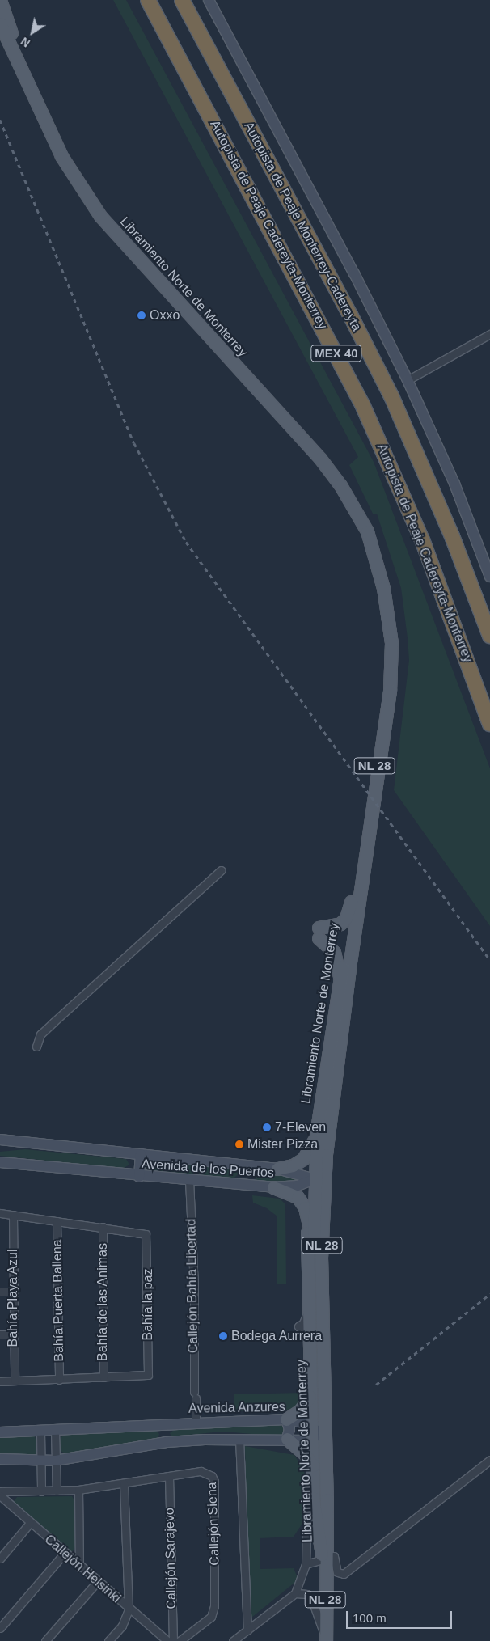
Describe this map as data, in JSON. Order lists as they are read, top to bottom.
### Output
{
  "streets": {
    "highway": ["Autopista de Peaje Cadereyta-Monterrey", "Autopista de Peaje Monterrey-Cadereyta", "MEX 40"],
    "main road": ["Libramiento Norte de Monterrey", "NL 28"],
    "street": [
      "Avenida de los Puertos",
      "Callejón Bahía Libertad",
      "Bahía Playa Azul",
      "Bahía Puerta Ballena",
      "Bahía de las Animas",
      "Bahía la paz",
      "Avenida Anzures",
      "Callejón Siena",
      "Callejón Sarajevo",
      "Callejón Helsinki"
    ]
  },
  "crossings": [
    ["Libramiento Norte de Monterrey", "Avenida de los Puertos"],
    ["Libramiento Norte de Monterrey", "Avenida Anzures"],
    ["Avenida de los Puertos", "Callejón Bahía Libertad"],
    ["Callejón Bahía Libertad", "Avenida Anzures"],
    ["Bahía Playa Azul", "Bahía la paz"],
    ["Bahía Puerta Ballena", "Bahía la paz"],
    ["Bahía de las Animas", "Bahía la paz"],
    ["Callejón Siena", "Callejón Sarajevo"]
  ],
  "places": [
    "Oxxo",
    "7-Eleven",
    "Mister Pizza",
    "Bodega Aurrera"
  ],
  "scale_bar": "100 m",
  "north": "bottom left"
}
